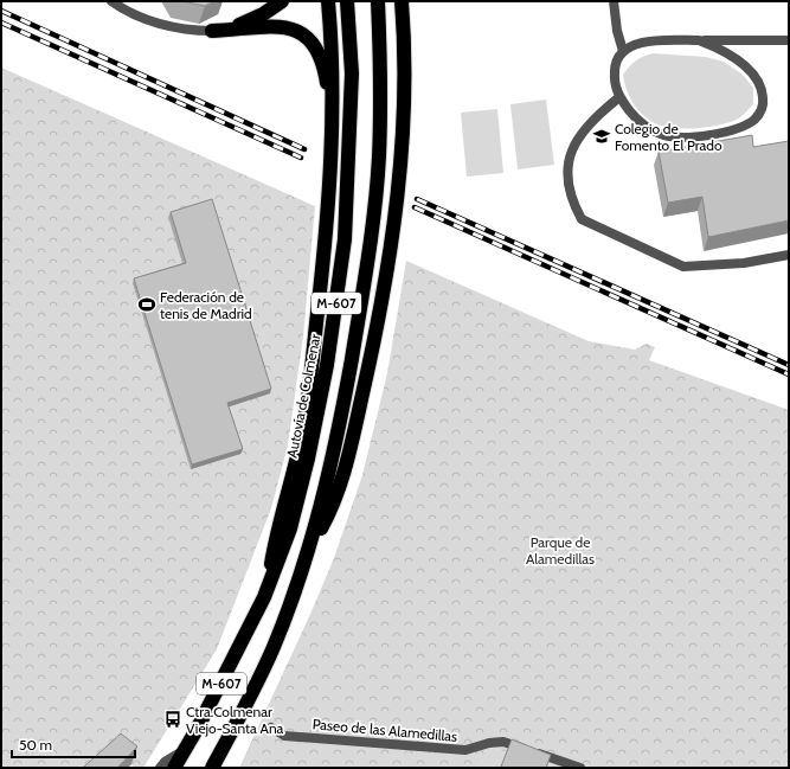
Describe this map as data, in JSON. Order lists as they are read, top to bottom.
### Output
{
  "streets": {
    "highway": ["M-607", "Autovía de Colmenar"],
    "street": ["Paseo de las Alamedillas"]
  },
  "crossings": [
    ["M-607", "Autovía de Colmenar"]
  ],
  "parks": ["Parque de Alamedillas"],
  "places": {
    "school or university": ["Colegio de Fomento El Prado"],
    "sports": ["Federación de tenis de Madrid"],
    "bus stop": ["Ctra.Colmenar Viejo-Santa Ana"]
  },
  "scale_bar": "50 m"
}
